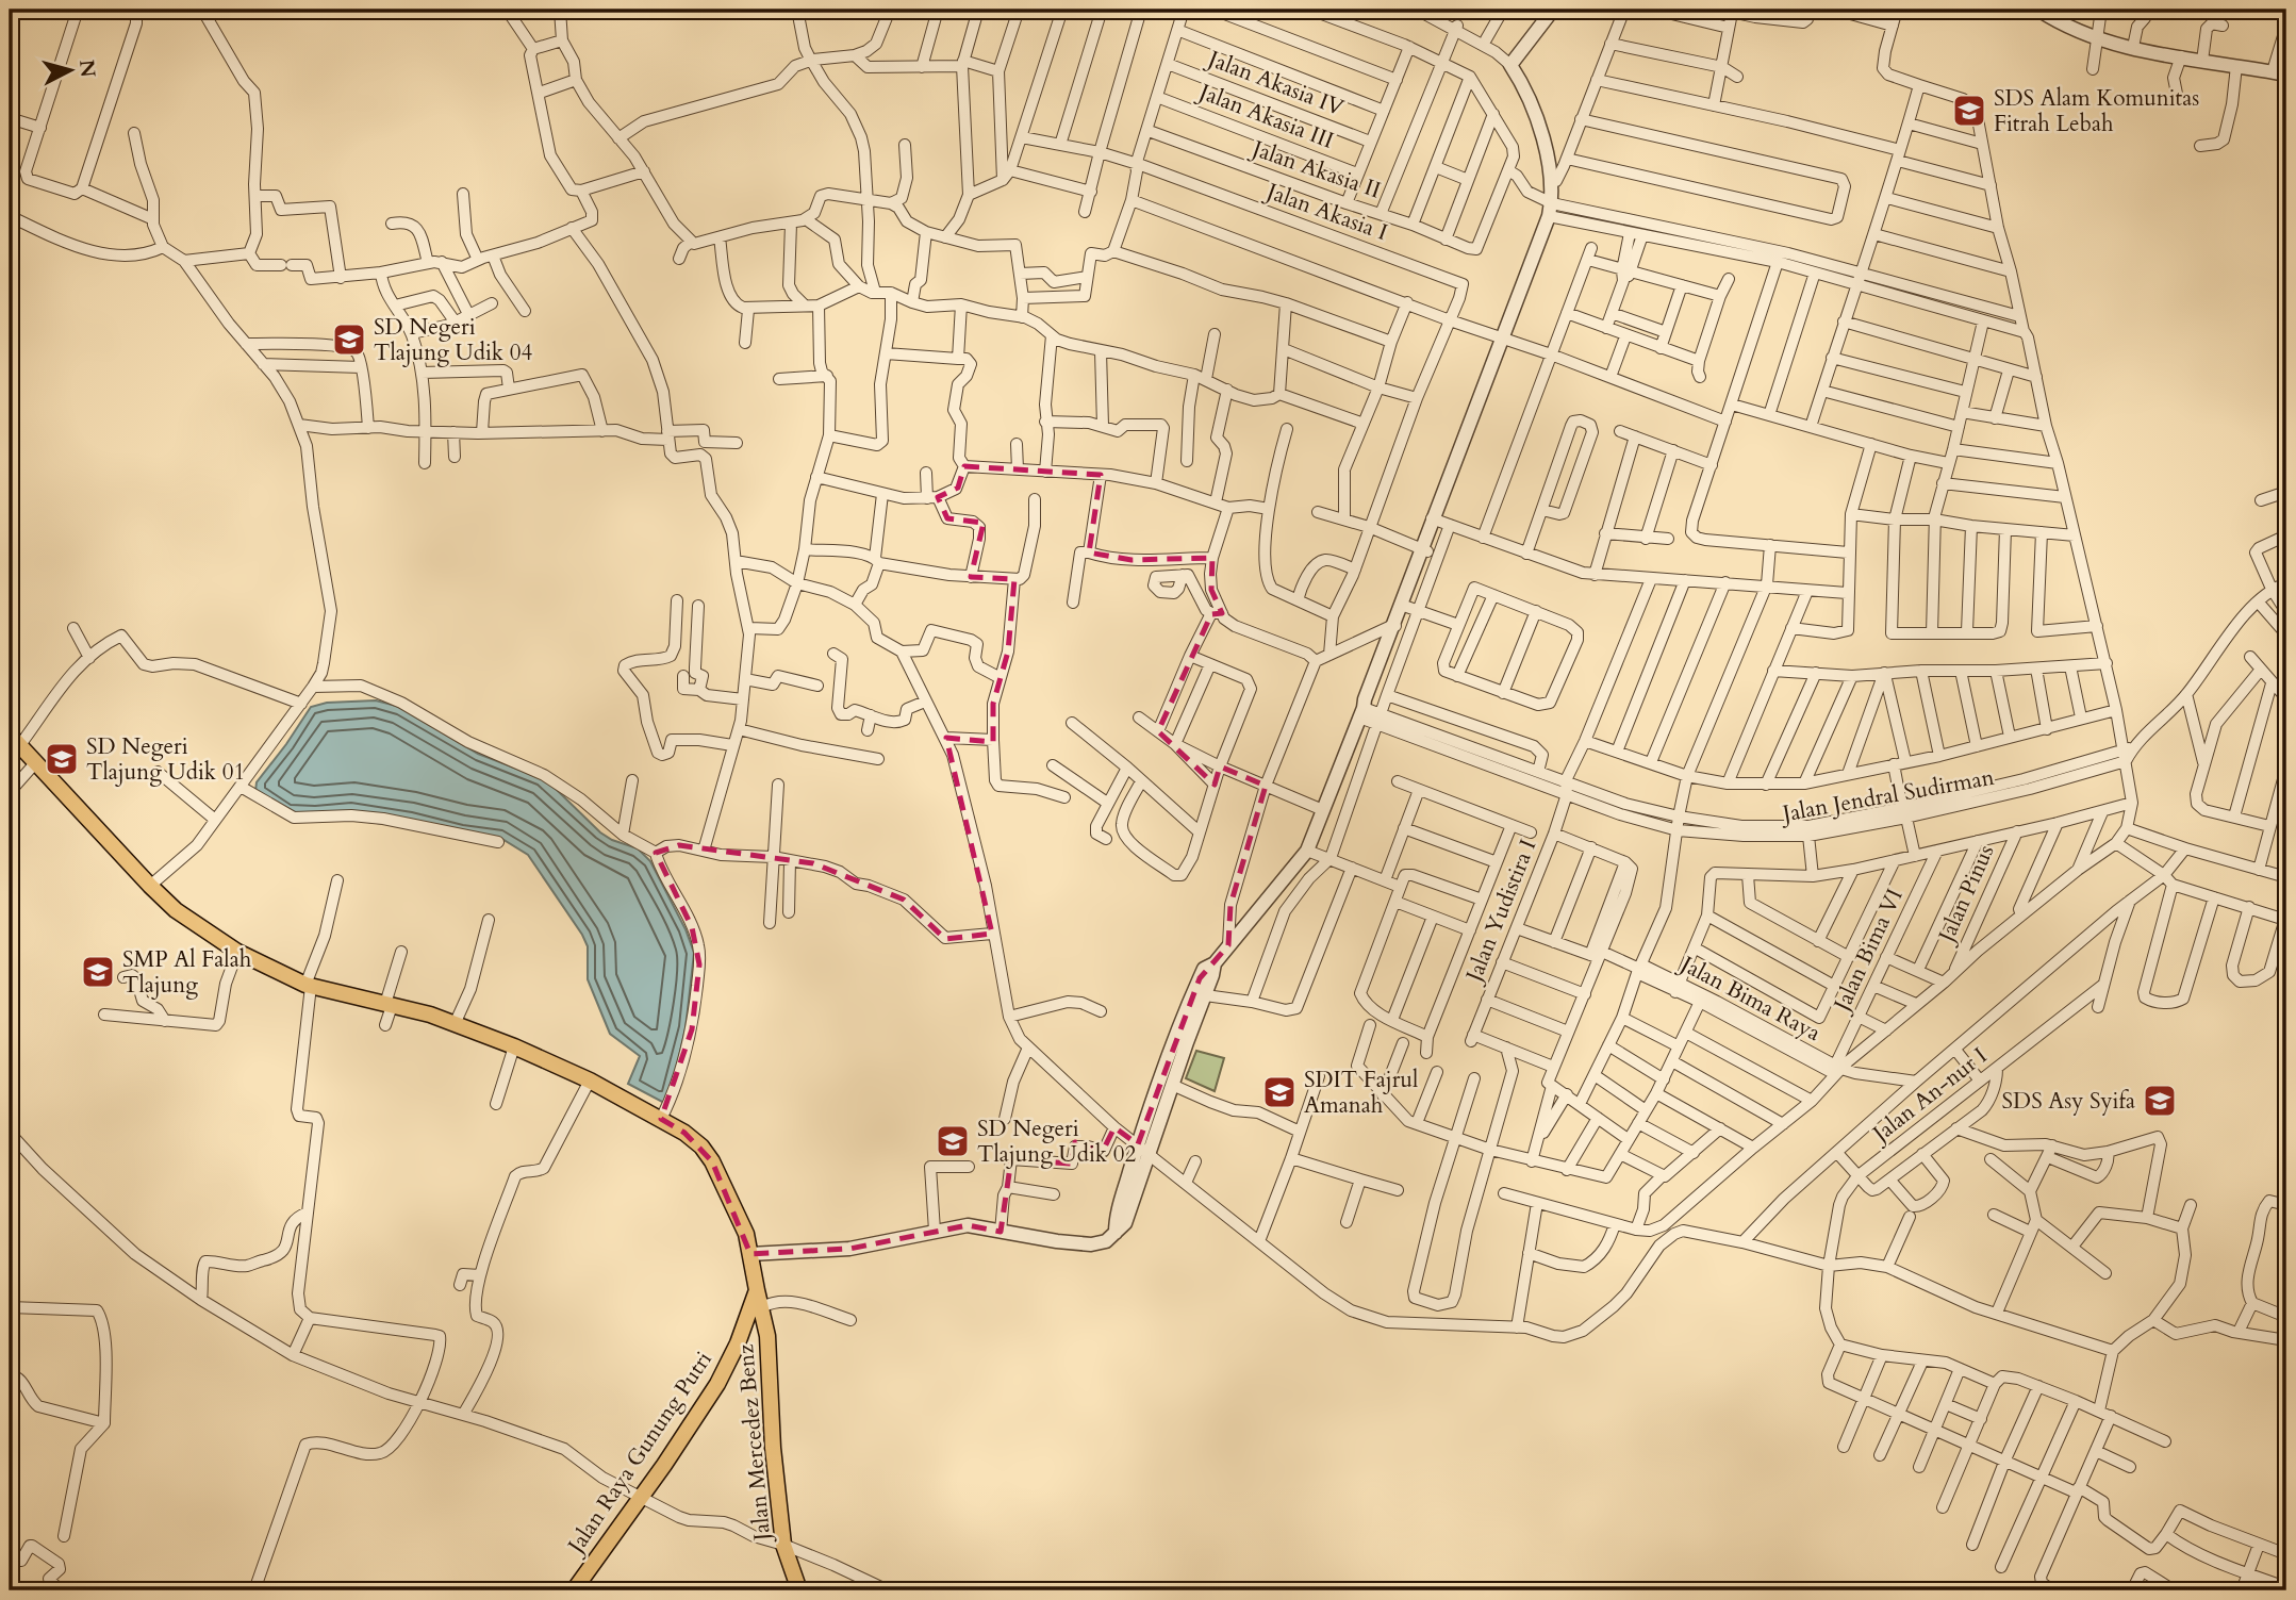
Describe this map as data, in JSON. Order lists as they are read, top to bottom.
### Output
{
  "streets": {
    "main road": ["Jalan Mercedez Benz", "Jalan Raya Gunung Putri"],
    "street": [
      "Jalan Akasia IV",
      "Jalan Akasia III",
      "Jalan Akasia II",
      "Jalan Akasia I",
      "Jalan Jendral Sudirman",
      "Jalan Pinus",
      "Jalan Yudistira I",
      "Jalan Bima VI",
      "Jalan Bima Raya",
      "Jalan An-nur I"
    ]
  },
  "crossings": [
    ["Jalan Jendral Sudirman", "Jalan Yudistira I"],
    ["Jalan Yudistira I", "Jalan Bima Raya"],
    ["Jalan Bima VI", "Jalan Bima Raya"],
    ["Jalan Mercedez Benz", "Jalan Raya Gunung Putri"]
  ],
  "places": {
    "school or university": [
      "SDS Alam Komunitas Fitrah Lebah",
      "SD Negeri Tlajung Udik 04",
      "SD Negeri Tlajung Udik 01",
      "SMP Al Falah Tlajung",
      "SDIT Fajrul Amanah",
      "SDS Asy Syifa",
      "SD Negeri Tlajung Udik 02"
    ]
  },
  "north": "right"
}
